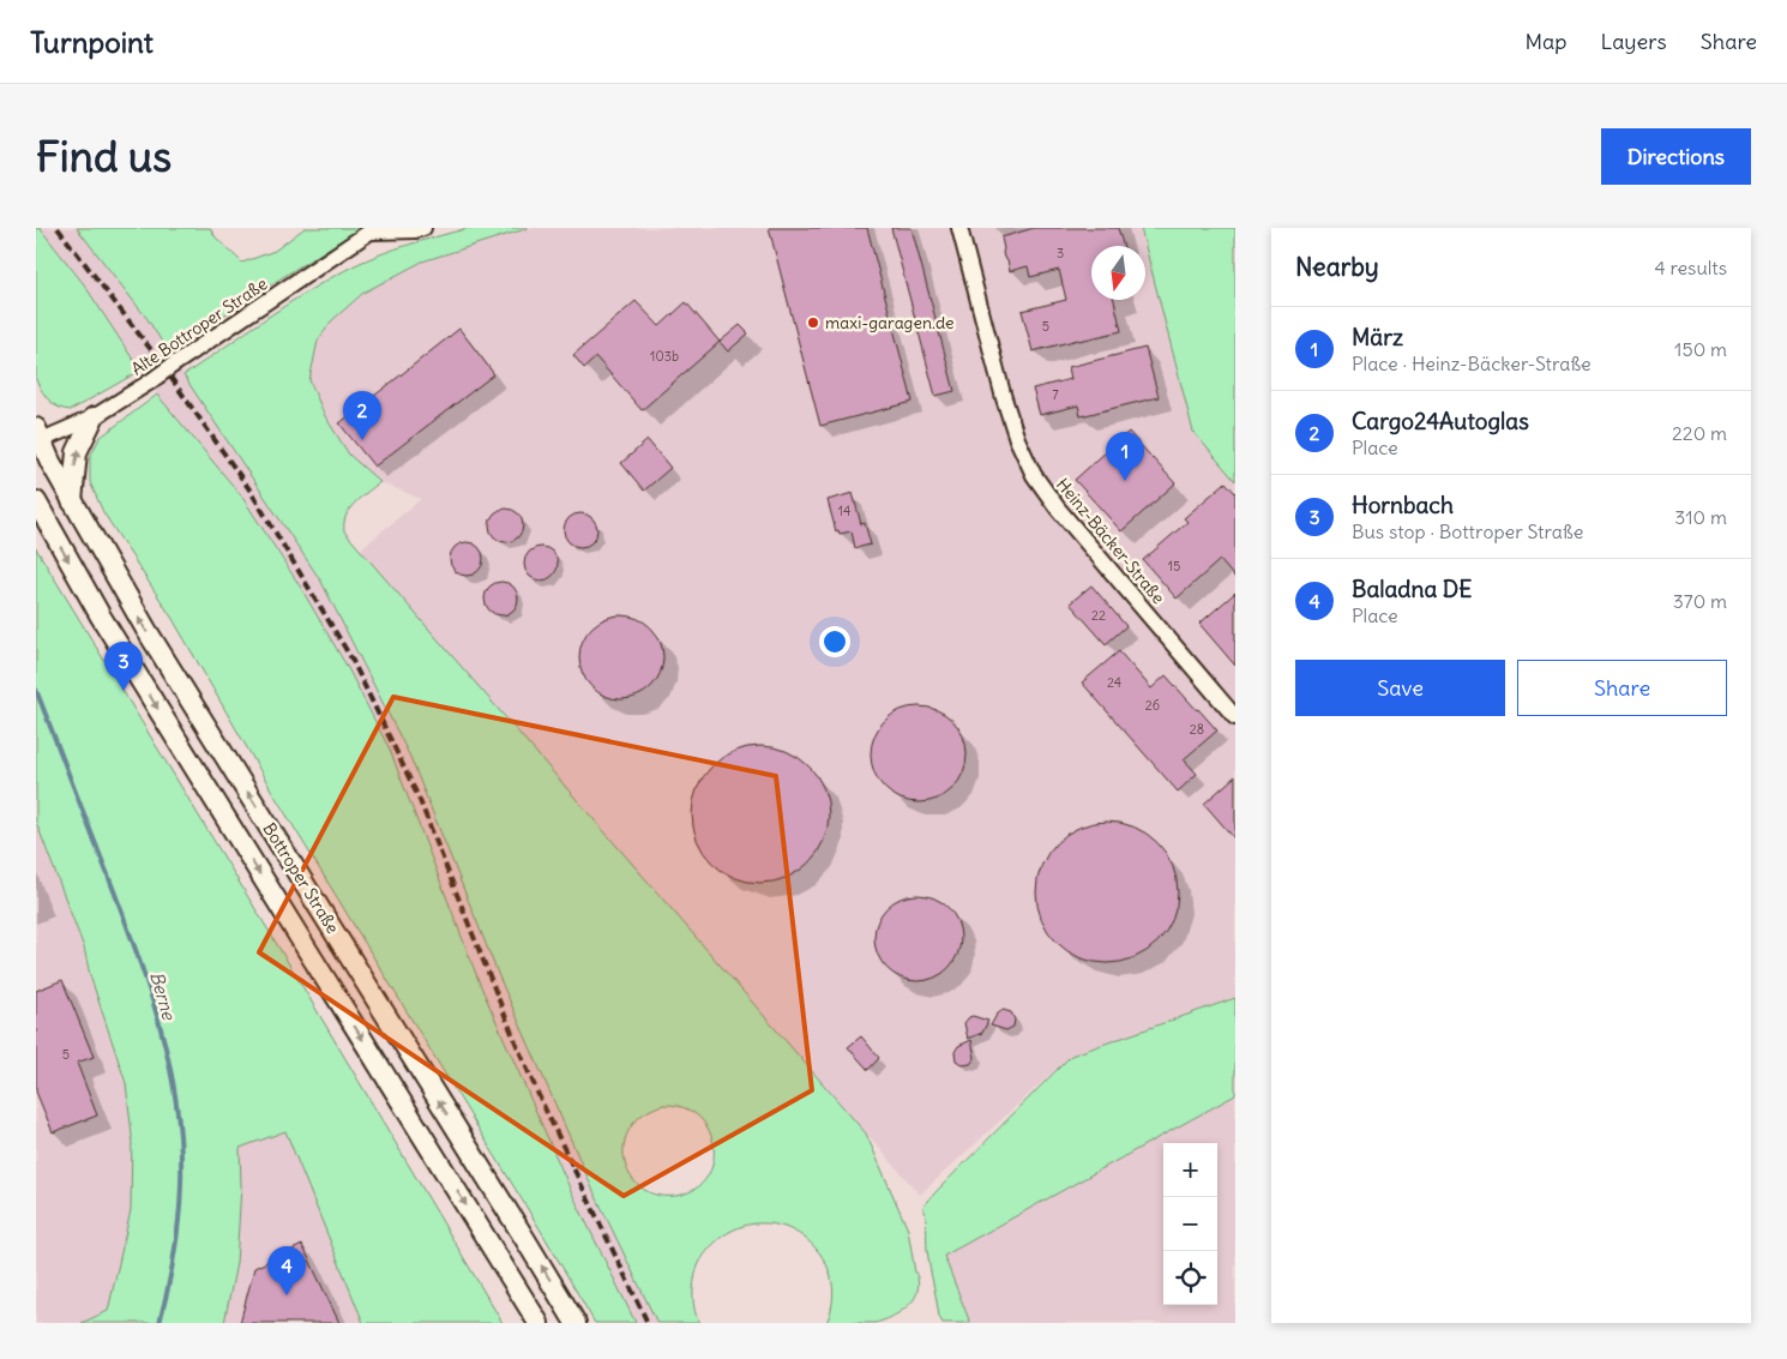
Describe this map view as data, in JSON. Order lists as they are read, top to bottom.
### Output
{
  "streets": {
    "main road": ["Bottroper Straße"],
    "street": ["Alte Bottroper Straße", "Heinz-Bäcker-Straße"]
  },
  "crossings": [
    ["Alte Bottroper Straße", "Bottroper Straße"]
  ],
  "water": ["Berne"],
  "places": ["maxi-garagen.de"],
  "house_numbers": [
    "3",
    "5",
    "103b",
    "7",
    "14",
    "15",
    "22",
    "24",
    "26",
    "28",
    "5"
  ],
  "north": "bottom",
  "page": {
    "header": "Turnpoint",
    "nav": ["Map", "Layers", "Share"],
    "buttons": [
      "Directions",
      ["Save", "Share"]
    ],
    "title": "Find us",
    "heading": ["Nearby", "4 results"],
    "list": [
      {
        "mark": "1",
        "name": "März",
        "note": "Place · Heinz-Bäcker-Straße",
        "value": "150 m"
      },
      {
        "mark": "2",
        "name": "Cargo24Autoglas",
        "note": "Place",
        "value": "220 m"
      },
      {
        "mark": "3",
        "name": "Hornbach",
        "note": "Bus stop · Bottroper Straße",
        "value": "310 m"
      },
      {
        "mark": "4",
        "name": "Baladna DE",
        "note": "Place",
        "value": "370 m"
      }
    ],
    "pins": [
      "2",
      "1",
      "3",
      "4"
    ],
    "map_buttons": ["+", "−"]
  }
}
